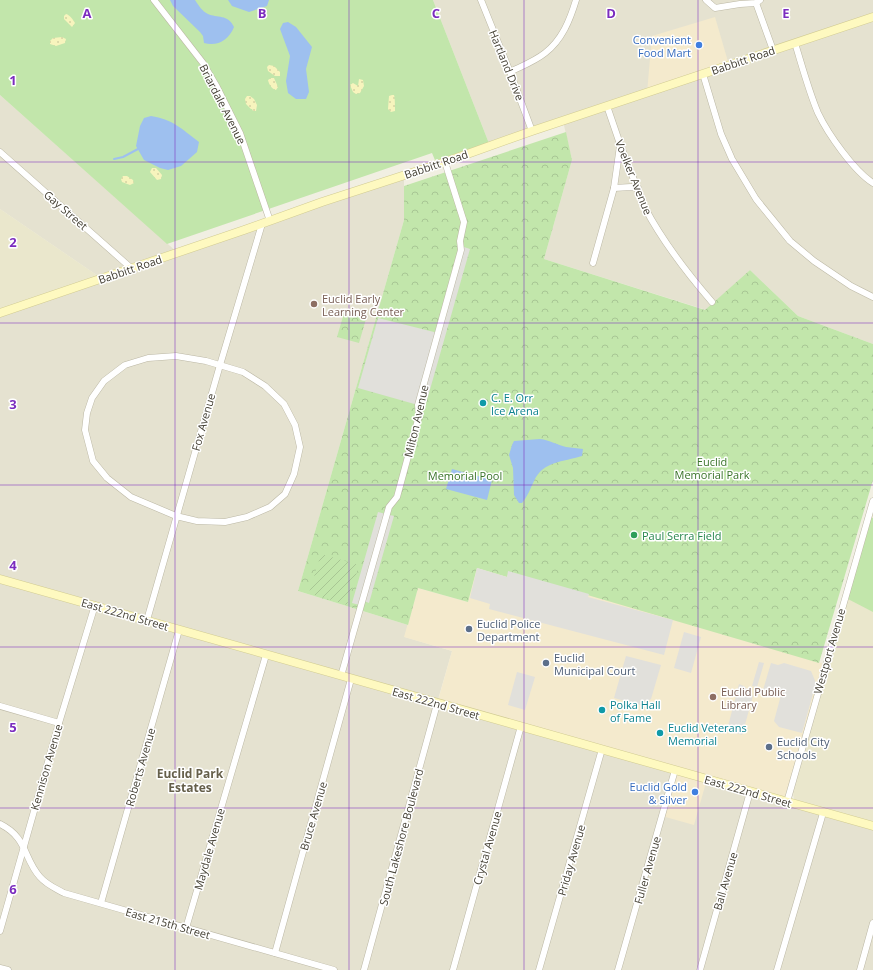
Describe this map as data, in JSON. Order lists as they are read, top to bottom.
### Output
{
  "streets": {
    "main road": ["Babbitt Road", "East 222nd Street"],
    "street": [
      "Hartland Drive",
      "Briardale Avenue",
      "Voelker Avenue",
      "Gay Street",
      "Milton Avenue",
      "Fox Avenue",
      "Westport Avenue",
      "Kennison Avenue",
      "Roberts Avenue",
      "Bruce Avenue",
      "South Lakeshore Boulevard",
      "Crystal Avenue",
      "Maydale Avenue",
      "Priday Avenue",
      "Fuller Avenue",
      "Ball Avenue",
      "East 215th Street"
    ]
  },
  "crossings": [
    ["Babbitt Road", "Hartland Drive"],
    ["Babbitt Road", "Briardale Avenue"],
    ["Babbitt Road", "Voelker Avenue"],
    ["Babbitt Road", "Gay Street"],
    ["Babbitt Road", "Milton Avenue"],
    ["Babbitt Road", "Fox Avenue"],
    ["Briardale Avenue", "Fox Avenue"],
    ["Milton Avenue", "East 222nd Street"],
    ["Fox Avenue", "East 222nd Street"],
    ["East 222nd Street", "Westport Avenue"],
    ["East 222nd Street", "Kennison Avenue"],
    ["East 222nd Street", "Roberts Avenue"],
    ["East 222nd Street", "Bruce Avenue"],
    ["East 222nd Street", "South Lakeshore Boulevard"],
    ["East 222nd Street", "Crystal Avenue"],
    ["East 222nd Street", "Maydale Avenue"],
    ["East 222nd Street", "Priday Avenue"],
    ["East 222nd Street", "Fuller Avenue"],
    ["East 222nd Street", "Ball Avenue"],
    ["Kennison Avenue", "East 215th Street"],
    ["Roberts Avenue", "East 215th Street"],
    ["Bruce Avenue", "East 215th Street"],
    ["Maydale Avenue", "East 215th Street"]
  ],
  "districts": ["Euclid Park Estates"],
  "parks": ["Euclid Memorial Park", "Memorial Pool"],
  "places": [
    "Convenient Food Mart",
    "Euclid Early Learning Center",
    "C. E. Orr Ice Arena",
    "Paul Serra Field",
    "Euclid Police Department",
    "Euclid Municipal Court",
    "Euclid Public Library",
    "Polka Hall of Fame",
    "Euclid Veterans Memorial",
    "Euclid City Schools",
    "Euclid Gold & Silver"
  ],
  "grid": {
    "columns": [
      "A",
      "B",
      "C",
      "D",
      "E"
    ],
    "rows": [
      "1",
      "2",
      "3",
      "4",
      "5",
      "6"
    ]
  }
}
